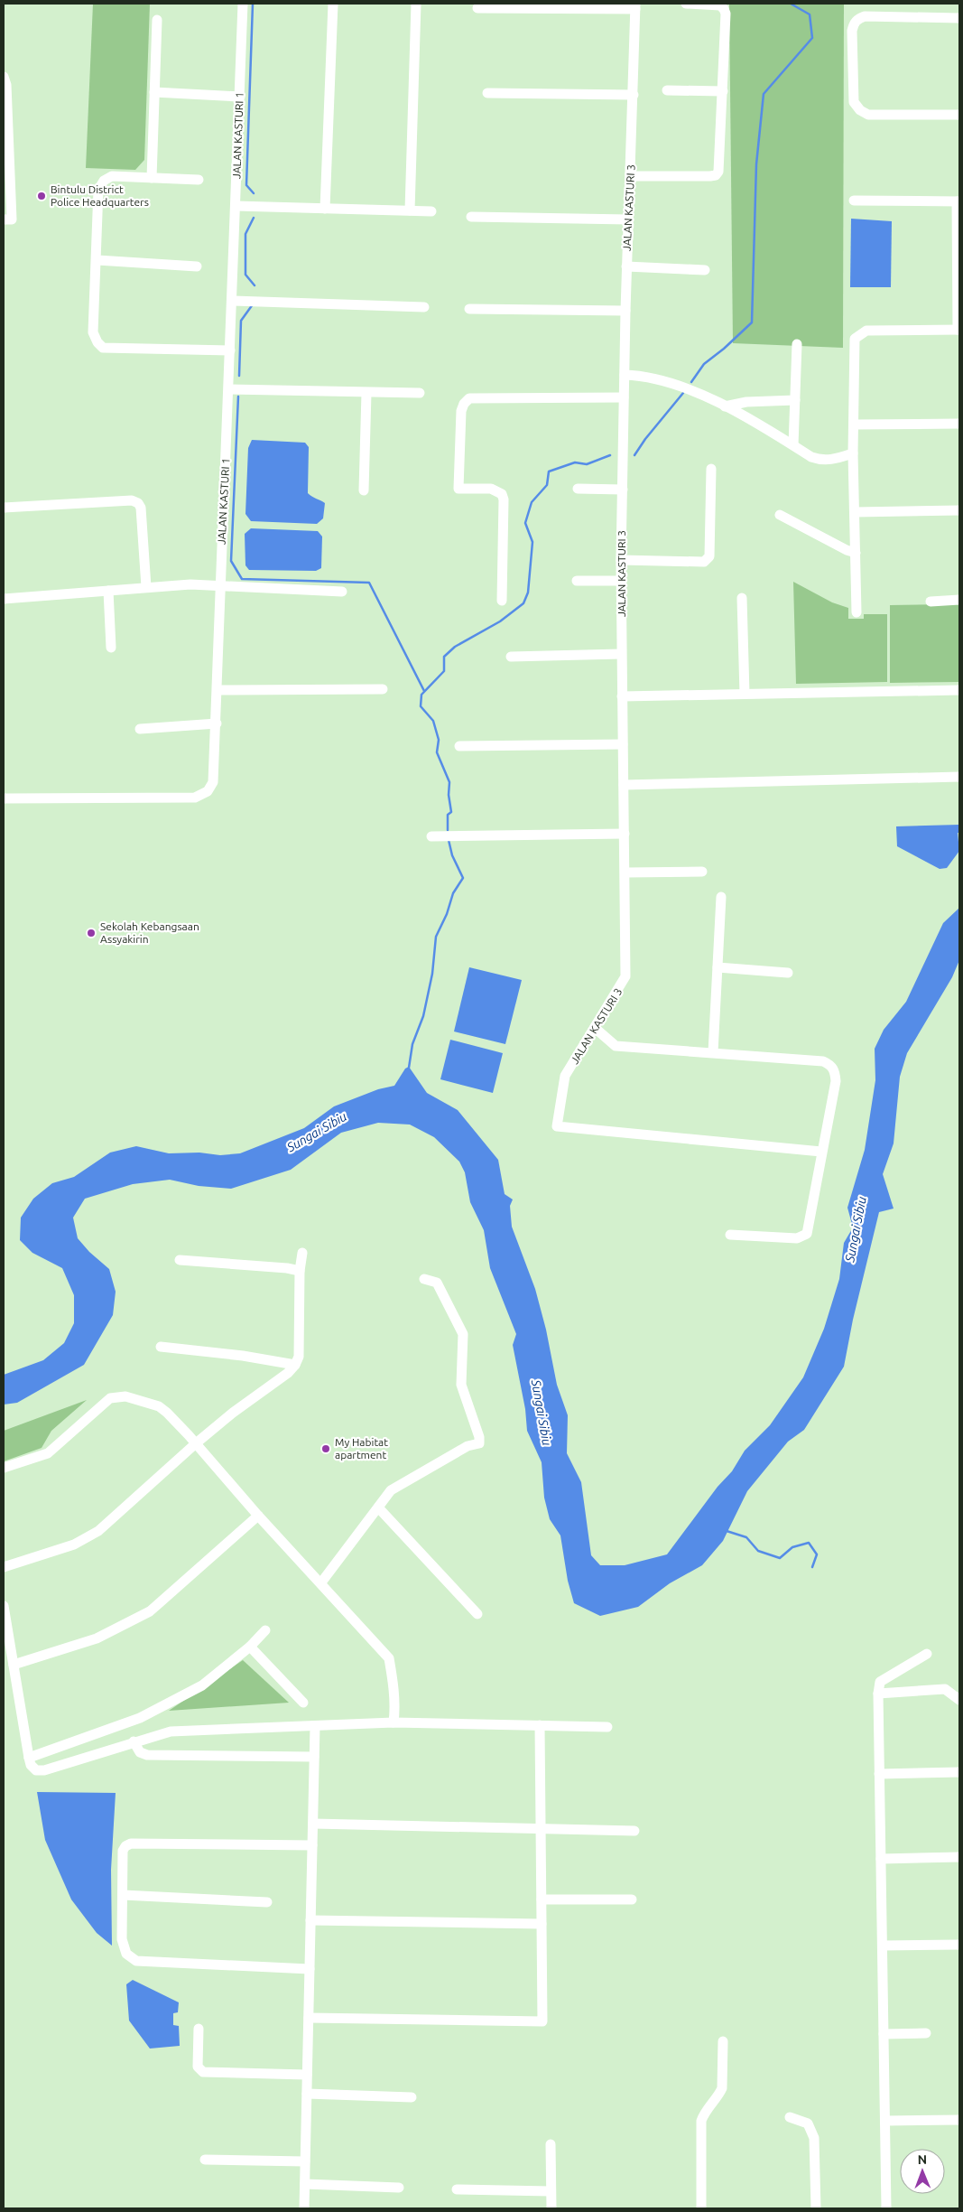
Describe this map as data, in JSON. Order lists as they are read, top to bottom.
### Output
{
  "streets": {
    "street": ["JALAN KASTURI 1", "JALAN KASTURI 3"]
  },
  "water": ["Sungai Sibiu"],
  "places": ["Bintulu District Police Headquarters", "Sekolah Kebangsaan Assyakirin", "My Habitat apartment"],
  "north": "top"
}
